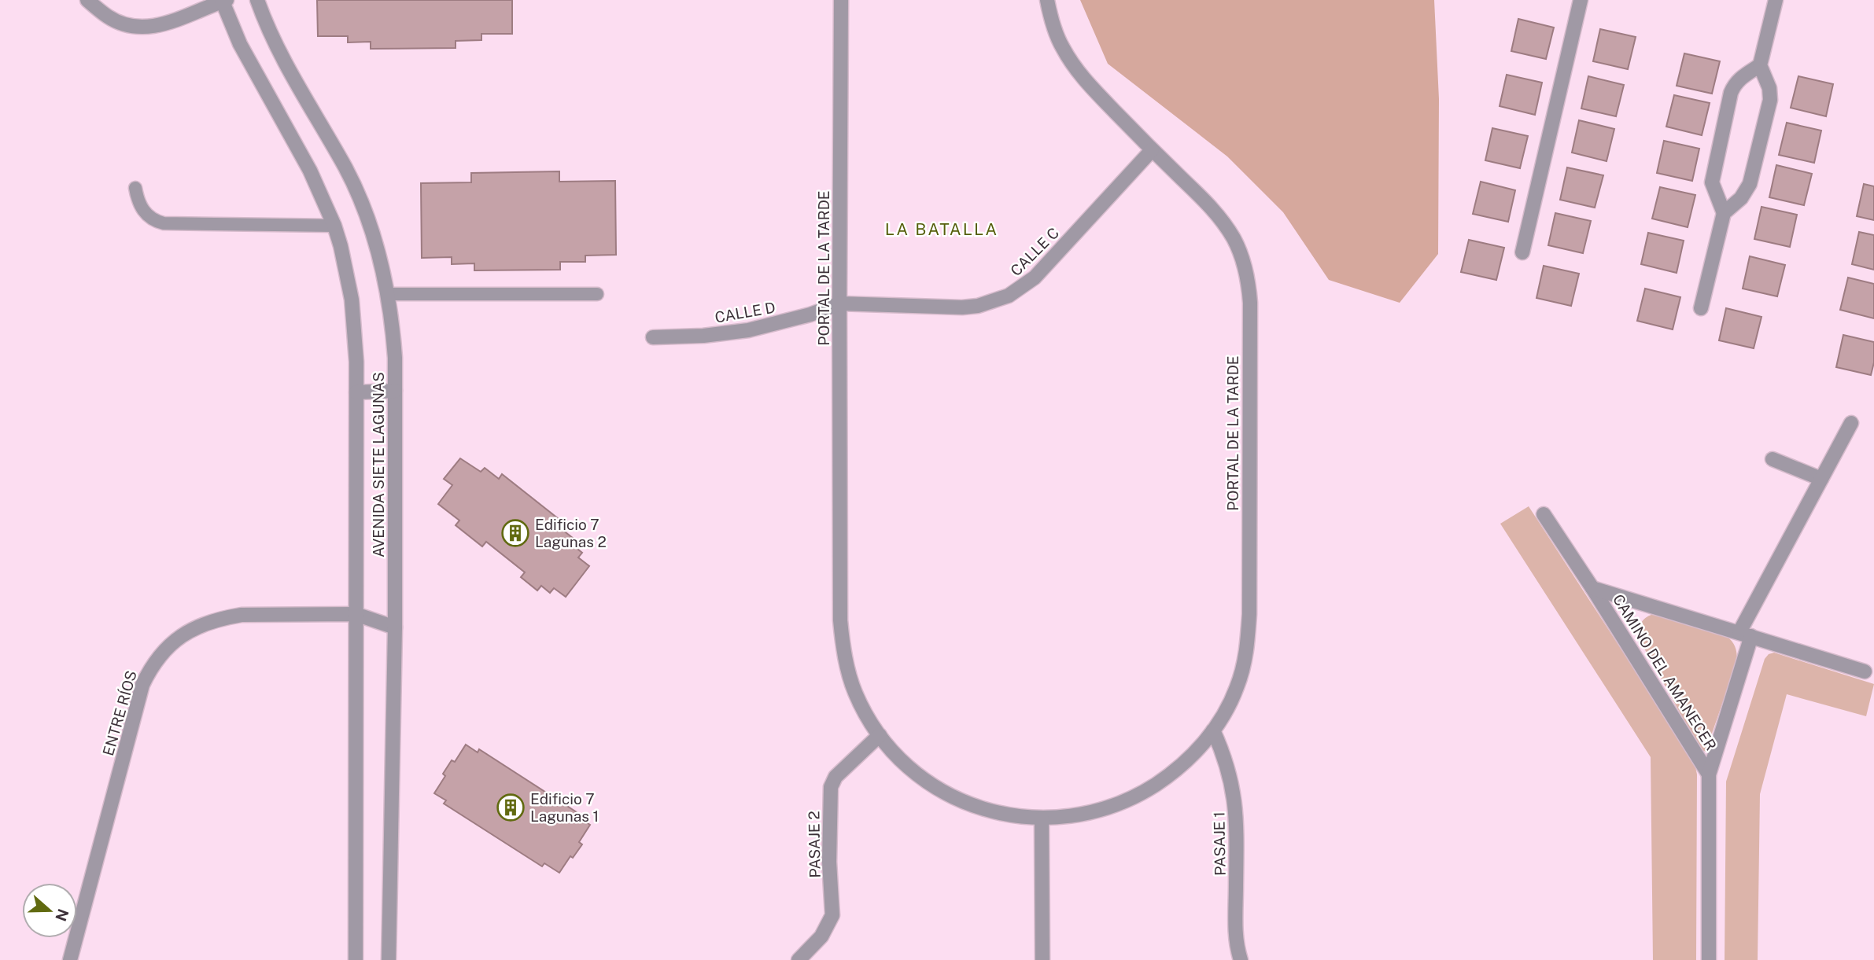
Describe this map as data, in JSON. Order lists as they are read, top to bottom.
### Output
{
  "streets": {
    "street": [
      "CALLE C",
      "PORTAL DE LA TARDE",
      "CALLE D",
      "AVENIDA SIETE LAGUNAS",
      "CAMINO DEL AMANECER",
      "ENTRE RÍOS",
      "PASAJE 1",
      "PASAJE 2"
    ]
  },
  "crossings": [
    ["CALLE C", "PORTAL DE LA TARDE"],
    ["CALLE C", "CALLE D"],
    ["PORTAL DE LA TARDE", "CALLE D"],
    ["PORTAL DE LA TARDE", "PASAJE 1"],
    ["PORTAL DE LA TARDE", "PASAJE 2"],
    ["AVENIDA SIETE LAGUNAS", "ENTRE RÍOS"]
  ],
  "districts": ["LA BATALLA"],
  "places": {
    "building": ["Edificio 7 Lagunas 2", "Edificio 7 Lagunas 1"]
  },
  "north": "right"
}
